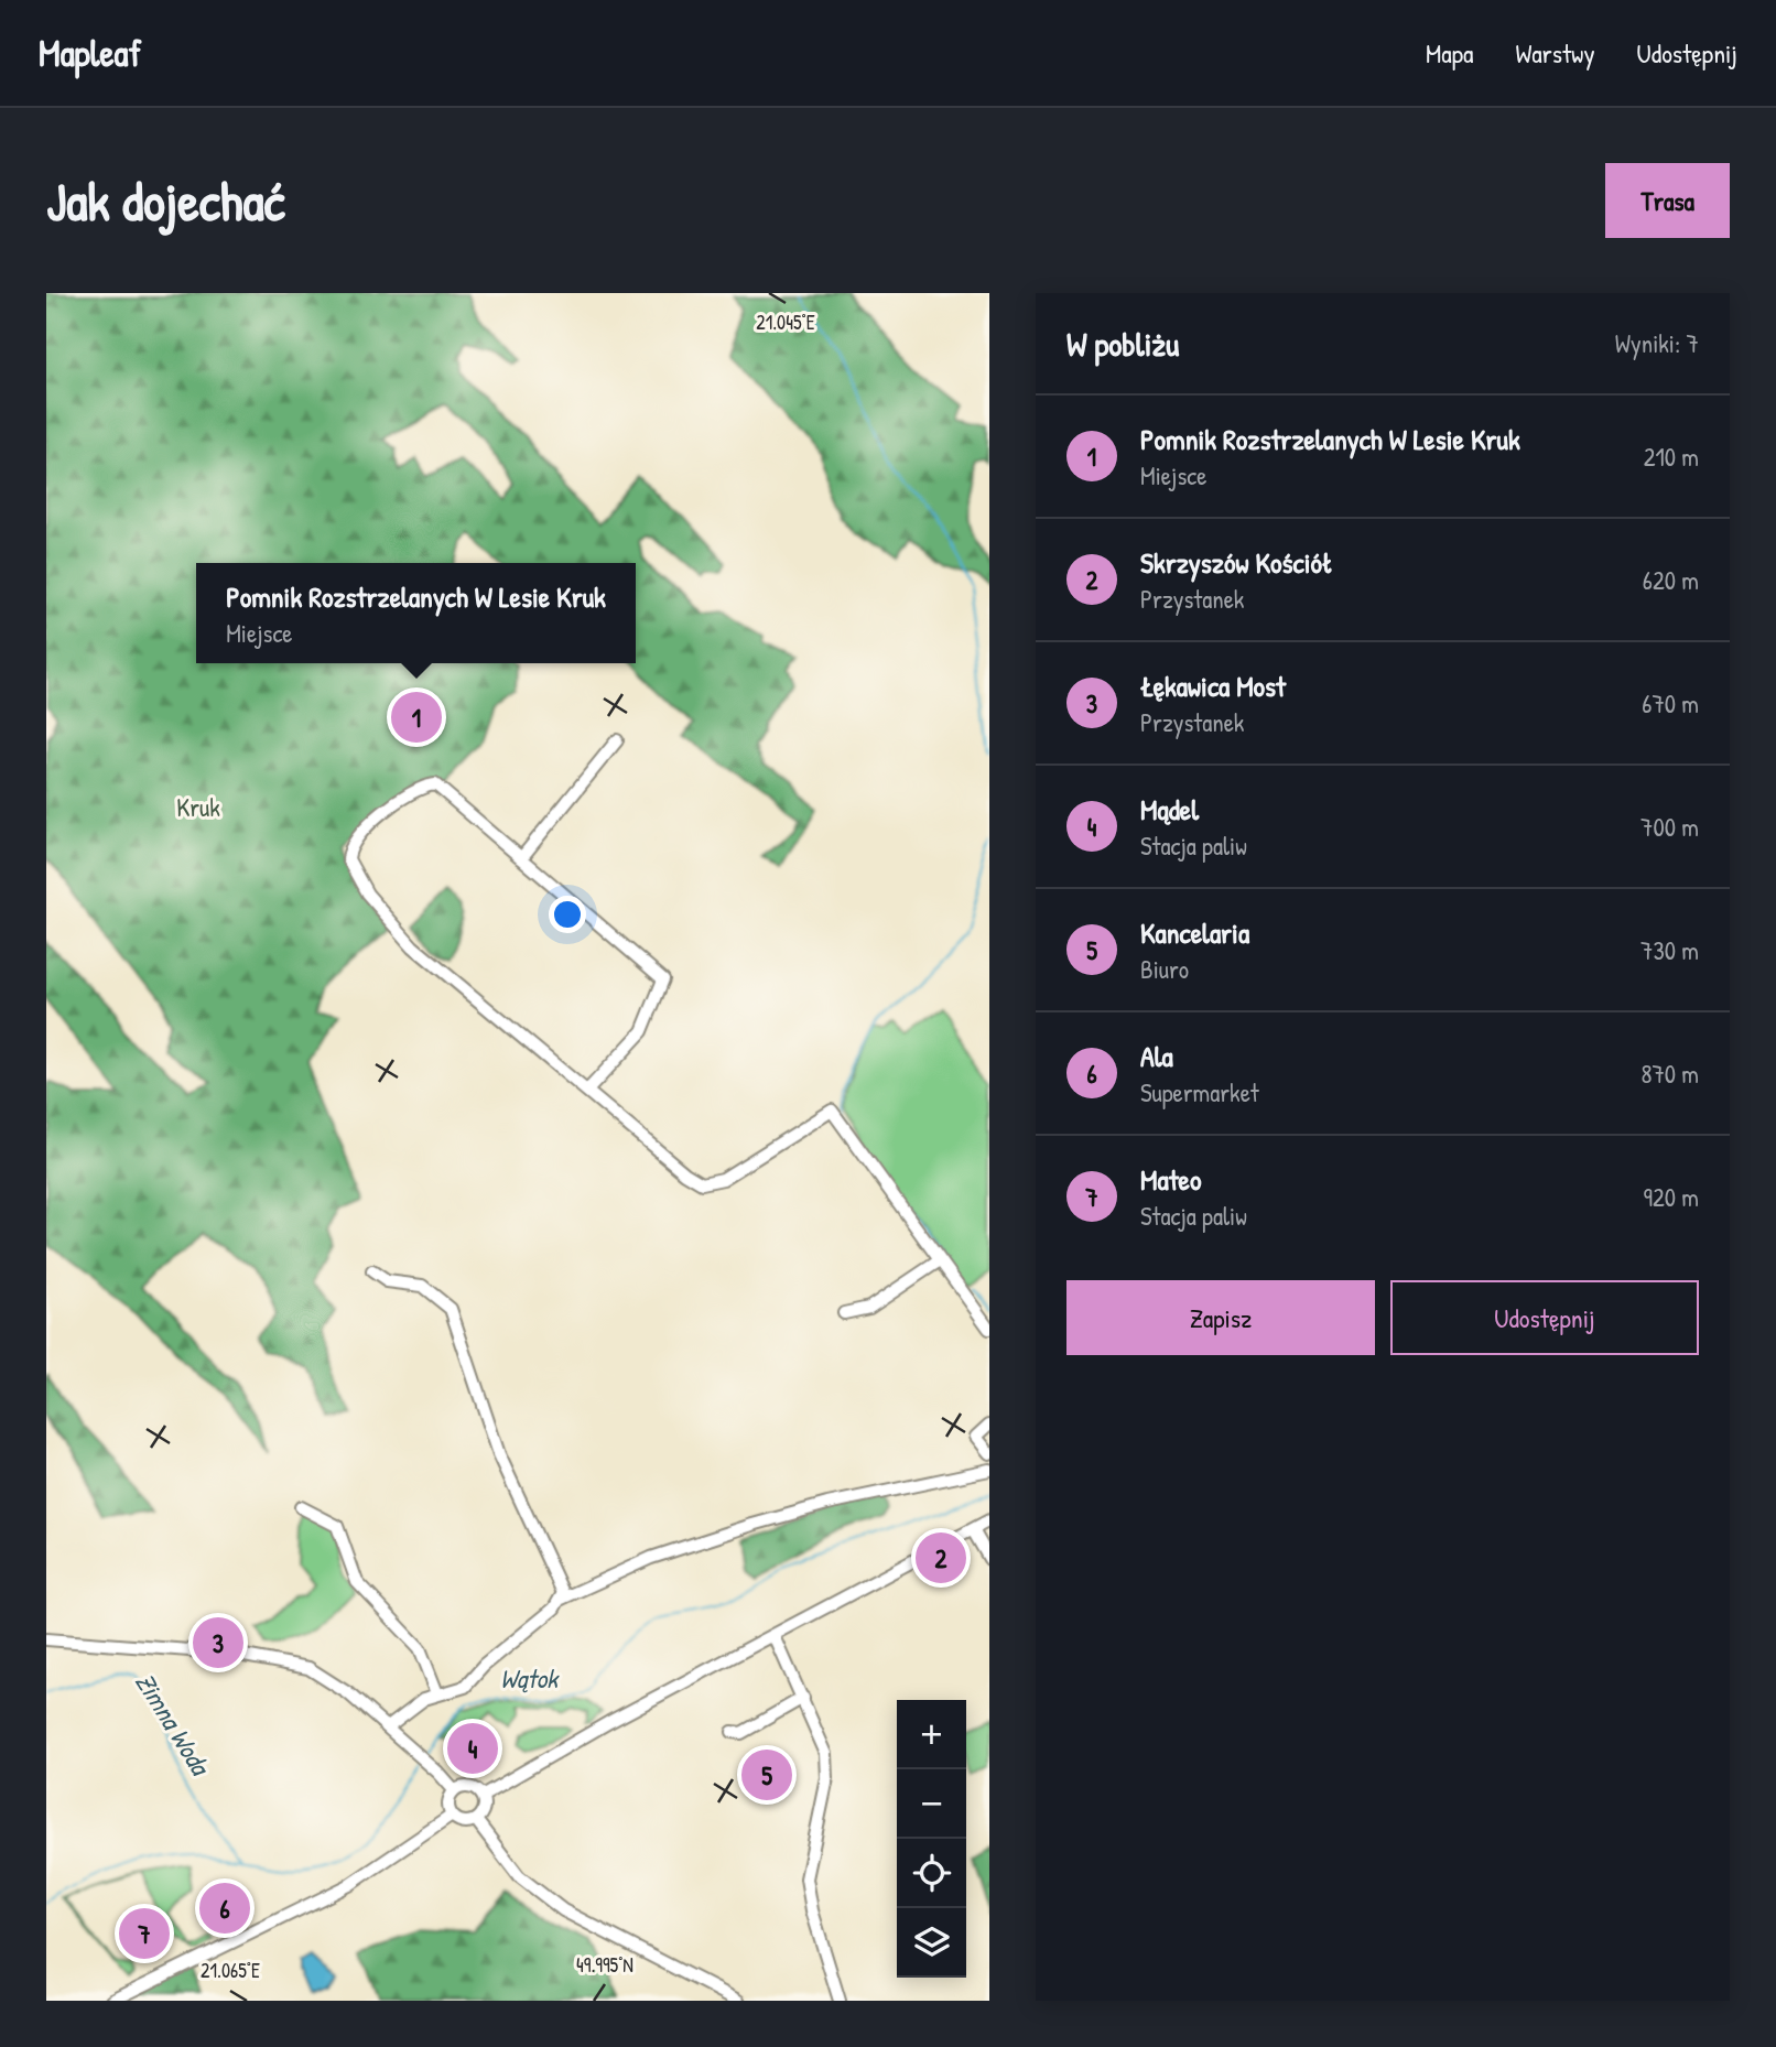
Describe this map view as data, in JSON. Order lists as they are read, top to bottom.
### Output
{
  "water": ["Wątok", "Zimna Woda"],
  "parks": ["Kruk"],
  "page": {
    "header": "Mapleaf",
    "nav": ["Mapa", "Warstwy", "Udostępnij"],
    "buttons": [
      "Trasa",
      ["Zapisz", "Udostępnij"]
    ],
    "title": "Jak dojechać",
    "heading": ["W pobliżu", "Wyniki: 7"],
    "list": [
      {
        "mark": "1",
        "name": "Pomnik Rozstrzelanych W Lesie Kruk",
        "note": "Miejsce",
        "value": "210 m"
      },
      {
        "mark": "2",
        "name": "Skrzyszów Kościół",
        "note": "Przystanek",
        "value": "620 m"
      },
      {
        "mark": "3",
        "name": "Łękawica Most",
        "note": "Przystanek",
        "value": "670 m"
      },
      {
        "mark": "4",
        "name": "Mądel",
        "note": "Stacja paliw",
        "value": "700 m"
      },
      {
        "mark": "5",
        "name": "Kancelaria",
        "note": "Biuro",
        "value": "730 m"
      },
      {
        "mark": "6",
        "name": "Ala",
        "note": "Supermarket",
        "value": "870 m"
      },
      {
        "mark": "7",
        "name": "Mateo",
        "note": "Stacja paliw",
        "value": "920 m"
      }
    ],
    "popup": ["Pomnik Rozstrzelanych W Lesie Kruk", "Miejsce"],
    "pins": [
      "1",
      "2",
      "3",
      "4",
      "5",
      "6",
      "7"
    ],
    "map_buttons": ["+", "−"]
  },
  "coordinates": ["21.045°E", "49.995°N", "21.065°E"]
}
